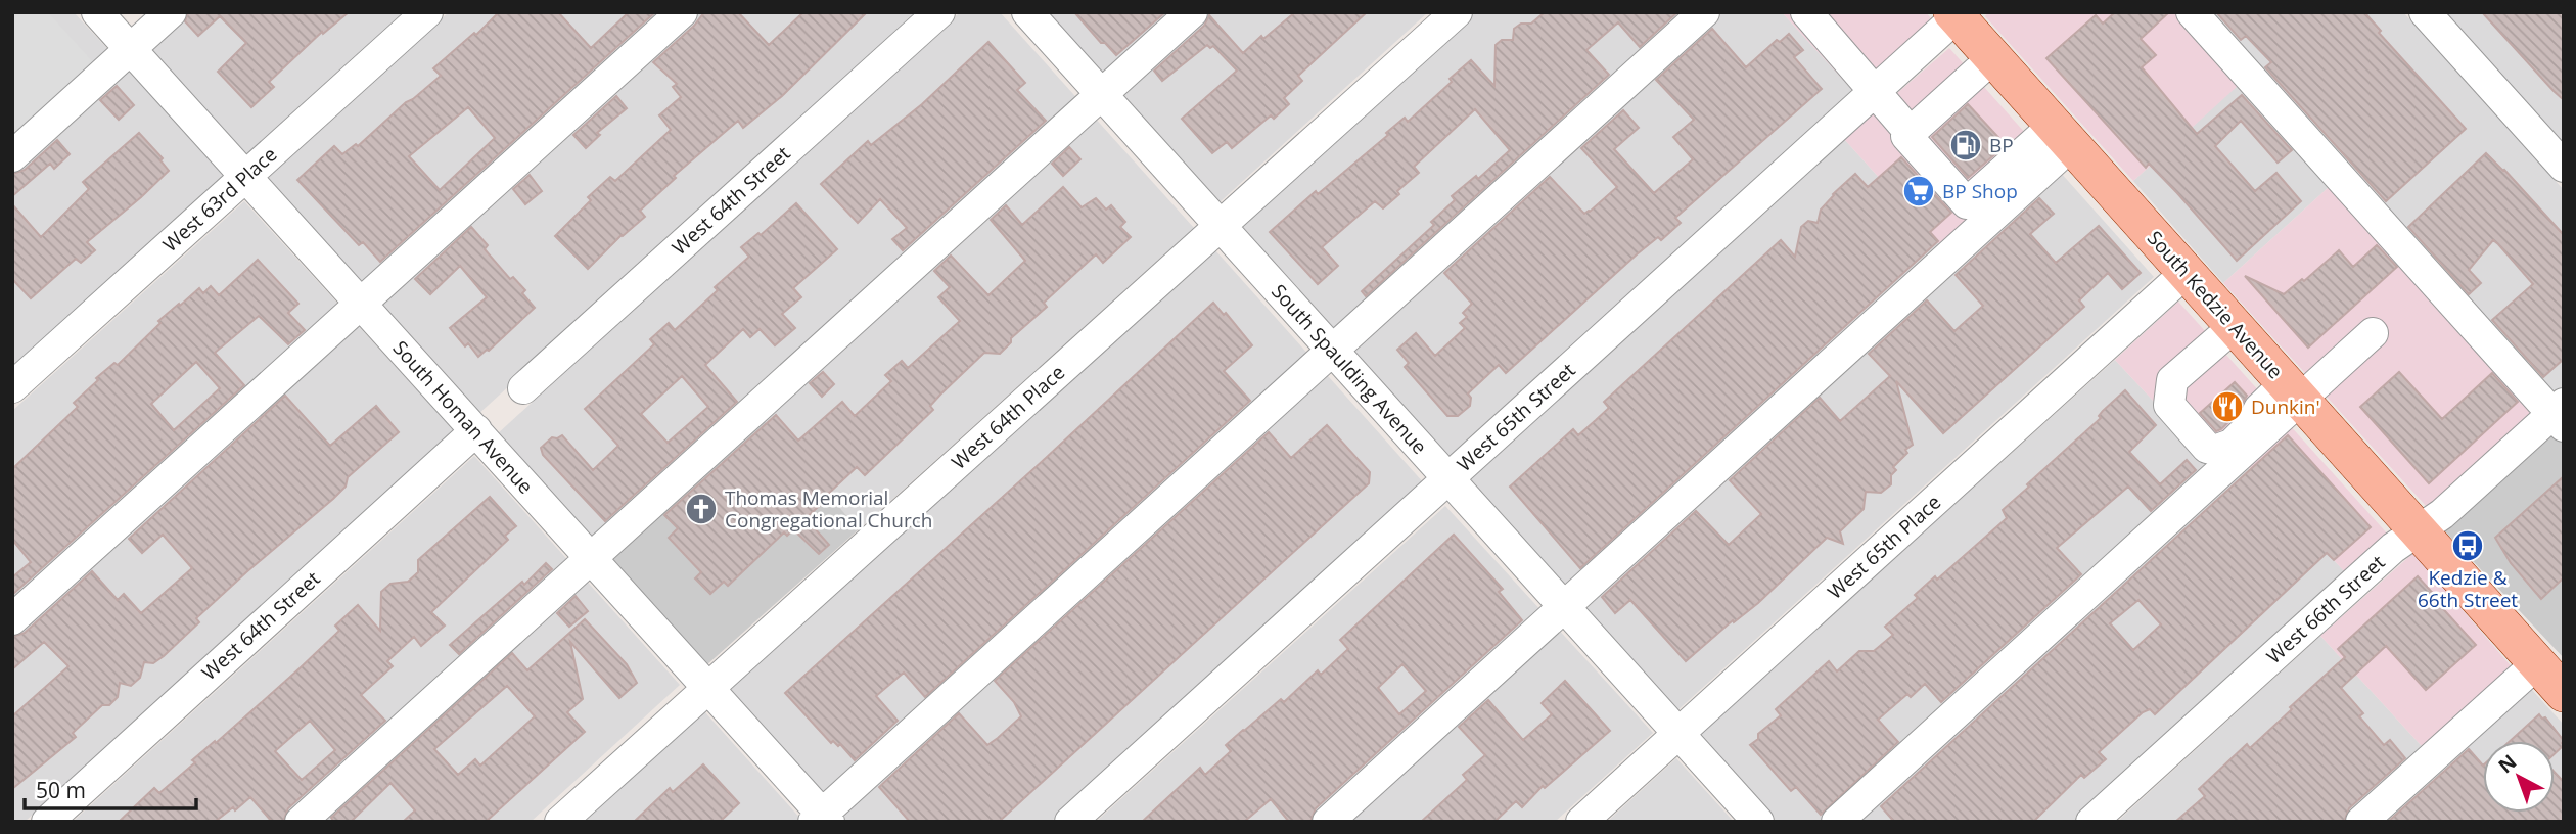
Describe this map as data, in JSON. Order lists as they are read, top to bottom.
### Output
{
  "streets": {
    "main road": ["South Kedzie Avenue"],
    "street": [
      "West 63rd Place",
      "West 64th Street",
      "South Spaulding Avenue",
      "South Homan Avenue",
      "West 64th Place",
      "West 65th Street",
      "West 65th Place",
      "West 66th Street"
    ]
  },
  "crossings": [
    ["West 63rd Place", "South Homan Avenue"],
    ["West 64th Street", "South Homan Avenue"],
    ["South Kedzie Avenue", "West 65th Street"],
    ["South Kedzie Avenue", "West 65th Place"],
    ["South Kedzie Avenue", "West 66th Street"],
    ["South Spaulding Avenue", "West 64th Place"],
    ["South Spaulding Avenue", "West 65th Street"],
    ["South Spaulding Avenue", "West 65th Place"],
    ["South Homan Avenue", "West 64th Place"]
  ],
  "places": {
    "fuel station": ["BP"],
    "supermarket": ["BP Shop"],
    "restaurant": ["Dunkin'"],
    "church": ["Thomas Memorial Congregational Church"],
    "bus stop": ["Kedzie & 66th Street"]
  },
  "scale_bar": "50 m",
  "north": "top left"
}
